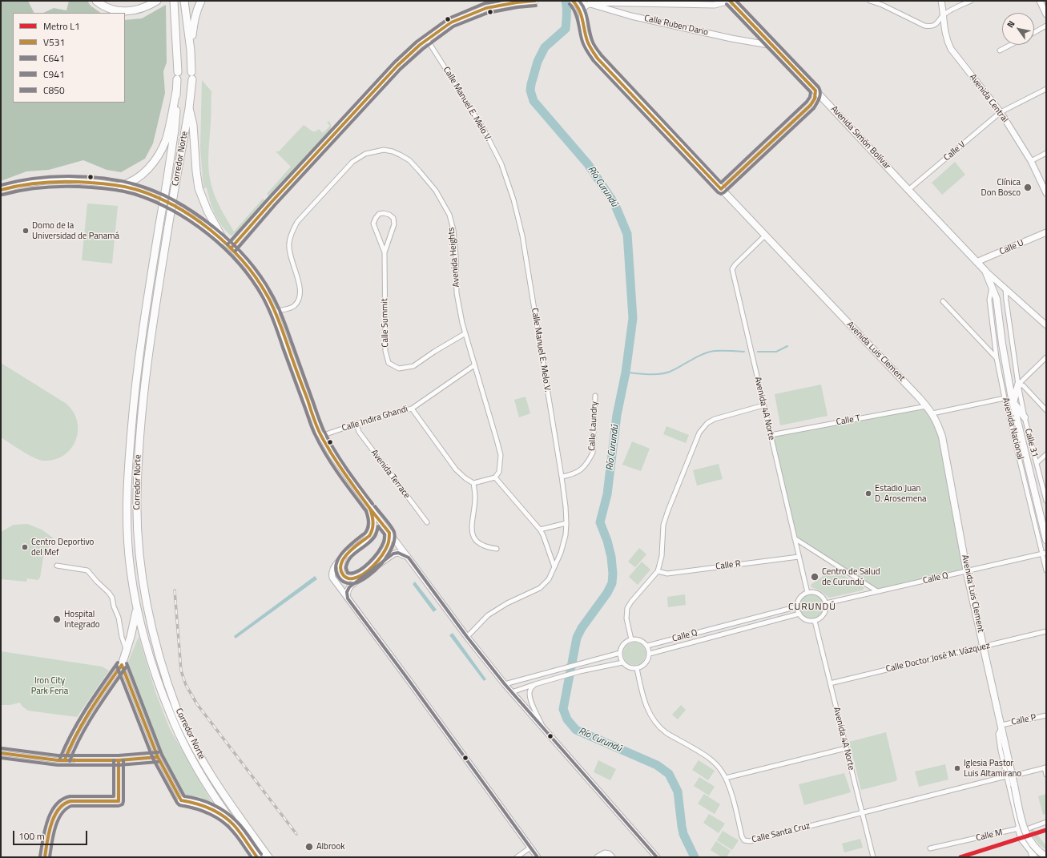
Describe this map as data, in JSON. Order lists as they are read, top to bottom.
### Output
{
  "streets": {
    "highway": ["Corredor Norte"],
    "main road": [
      "Calle Ruben Dario",
      "Avenida Central",
      "Avenida Simón Bolívar",
      "Calle U",
      "Avenida Luis Clement",
      "Avenida Nacional"
    ],
    "street": [
      "Calle Manuel E. Melo V.",
      "Calle V",
      "Avenida Heights",
      "Calle Summit",
      "Avenida 4A Norte",
      "Calle Indira Ghandi",
      "Calle T",
      "Calle Laundry",
      "Calle 31",
      "Avenida Terrace",
      "Calle R",
      "Calle Q",
      "Calle Doctor José M. Vázquez",
      "Calle P",
      "Calle Santa Cruz",
      "Calle M"
    ]
  },
  "crossings": [
    ["Calle Ruben Dario", "Avenida Simón Bolívar"],
    ["Calle Ruben Dario", "Avenida Luis Clement"],
    ["Avenida Central", "Calle V"],
    ["Calle Manuel E. Melo V.", "Calle Laundry"],
    ["Avenida Simón Bolívar", "Calle V"],
    ["Avenida Simón Bolívar", "Calle U"],
    ["Avenida Simón Bolívar", "Avenida Nacional"],
    ["Calle U", "Avenida Nacional"],
    ["Avenida Heights", "Calle Summit"],
    ["Avenida Heights", "Calle Indira Ghandi"],
    ["Avenida Luis Clement", "Avenida 4A Norte"],
    ["Avenida Luis Clement", "Calle T"],
    ["Avenida Luis Clement", "Calle Q"],
    ["Avenida Luis Clement", "Calle Doctor José M. Vázquez"],
    ["Avenida Luis Clement", "Calle P"],
    ["Avenida 4A Norte", "Calle T"],
    ["Avenida 4A Norte", "Calle R"],
    ["Avenida 4A Norte", "Calle Q"],
    ["Avenida 4A Norte", "Calle Doctor José M. Vázquez"],
    ["Avenida 4A Norte", "Calle Santa Cruz"],
    ["Calle Indira Ghandi", "Avenida Terrace"],
    ["Avenida Nacional", "Calle Q"],
    ["Calle Q", "Calle Santa Cruz"]
  ],
  "districts": ["CURUNDÚ"],
  "water": ["Río Curundú"],
  "parks": ["Iron City Park Feria"],
  "places": [
    "Clínica Don Bosco",
    "Domo de la Universidad de Panamá",
    "Estadio Juan D. Arosemena",
    "Centro Deportivo del Mef",
    "Centro de Salud de Curundú",
    "Hospital Integrado",
    "Iglesia Pastor Luis Altamirano",
    "Albrook"
  ],
  "lines": [
    "transit line V531",
    "transit line C641",
    "transit line C941",
    "transit line C850",
    "metro line L1"
  ],
  "legend": [
    "Metro L1",
    "V531",
    "C641",
    "C941",
    "C850"
  ],
  "scale_bar": "100 m",
  "north": "top left"
}
